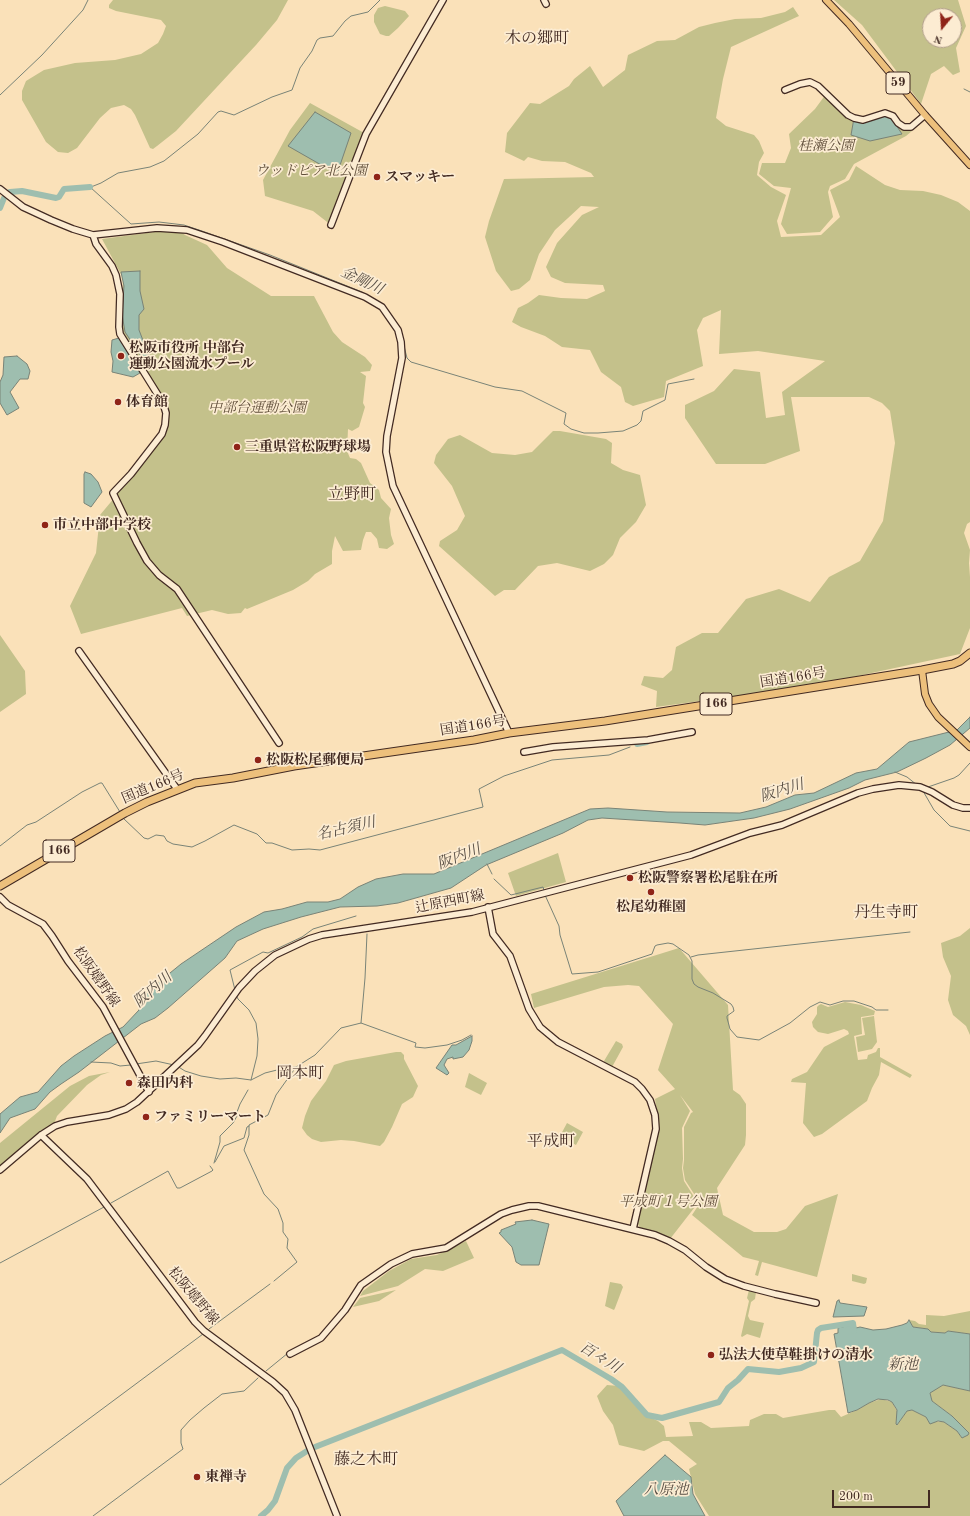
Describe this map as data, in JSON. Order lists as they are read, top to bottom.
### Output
{
  "streets": {
    "highway": ["国道166号", "166"],
    "main road": ["59"],
    "street": ["辻原西町線", "松阪嬉野線"]
  },
  "crossings": [
    ["辻原西町線", "松阪嬉野線"]
  ],
  "districts": [
    "木の郷町",
    "立野町",
    "丹生寺町",
    "岡本町",
    "平成町",
    "藤之木町"
  ],
  "water": [
    "金剛川",
    "阪内川",
    "名古須川",
    "百々川",
    "新池",
    "八原池"
  ],
  "parks": [
    "桂瀬公園",
    "ウッドピア北公園",
    "中部台運動公園",
    "平成町１号公園"
  ],
  "places": [
    "スマッキー",
    "松阪市役所 中部台 運動公園流水プール",
    "体育館",
    "三重県営松阪野球場",
    "市立中部中学校",
    "松阪松尾郵便局",
    "松阪警察署松尾駐在所",
    "松尾幼稚園",
    "森田内科",
    "ファミリーマート",
    "弘法大使草鞋掛けの清水",
    "東禅寺"
  ],
  "scale_bar": "200 m",
  "north": "bottom"
}
